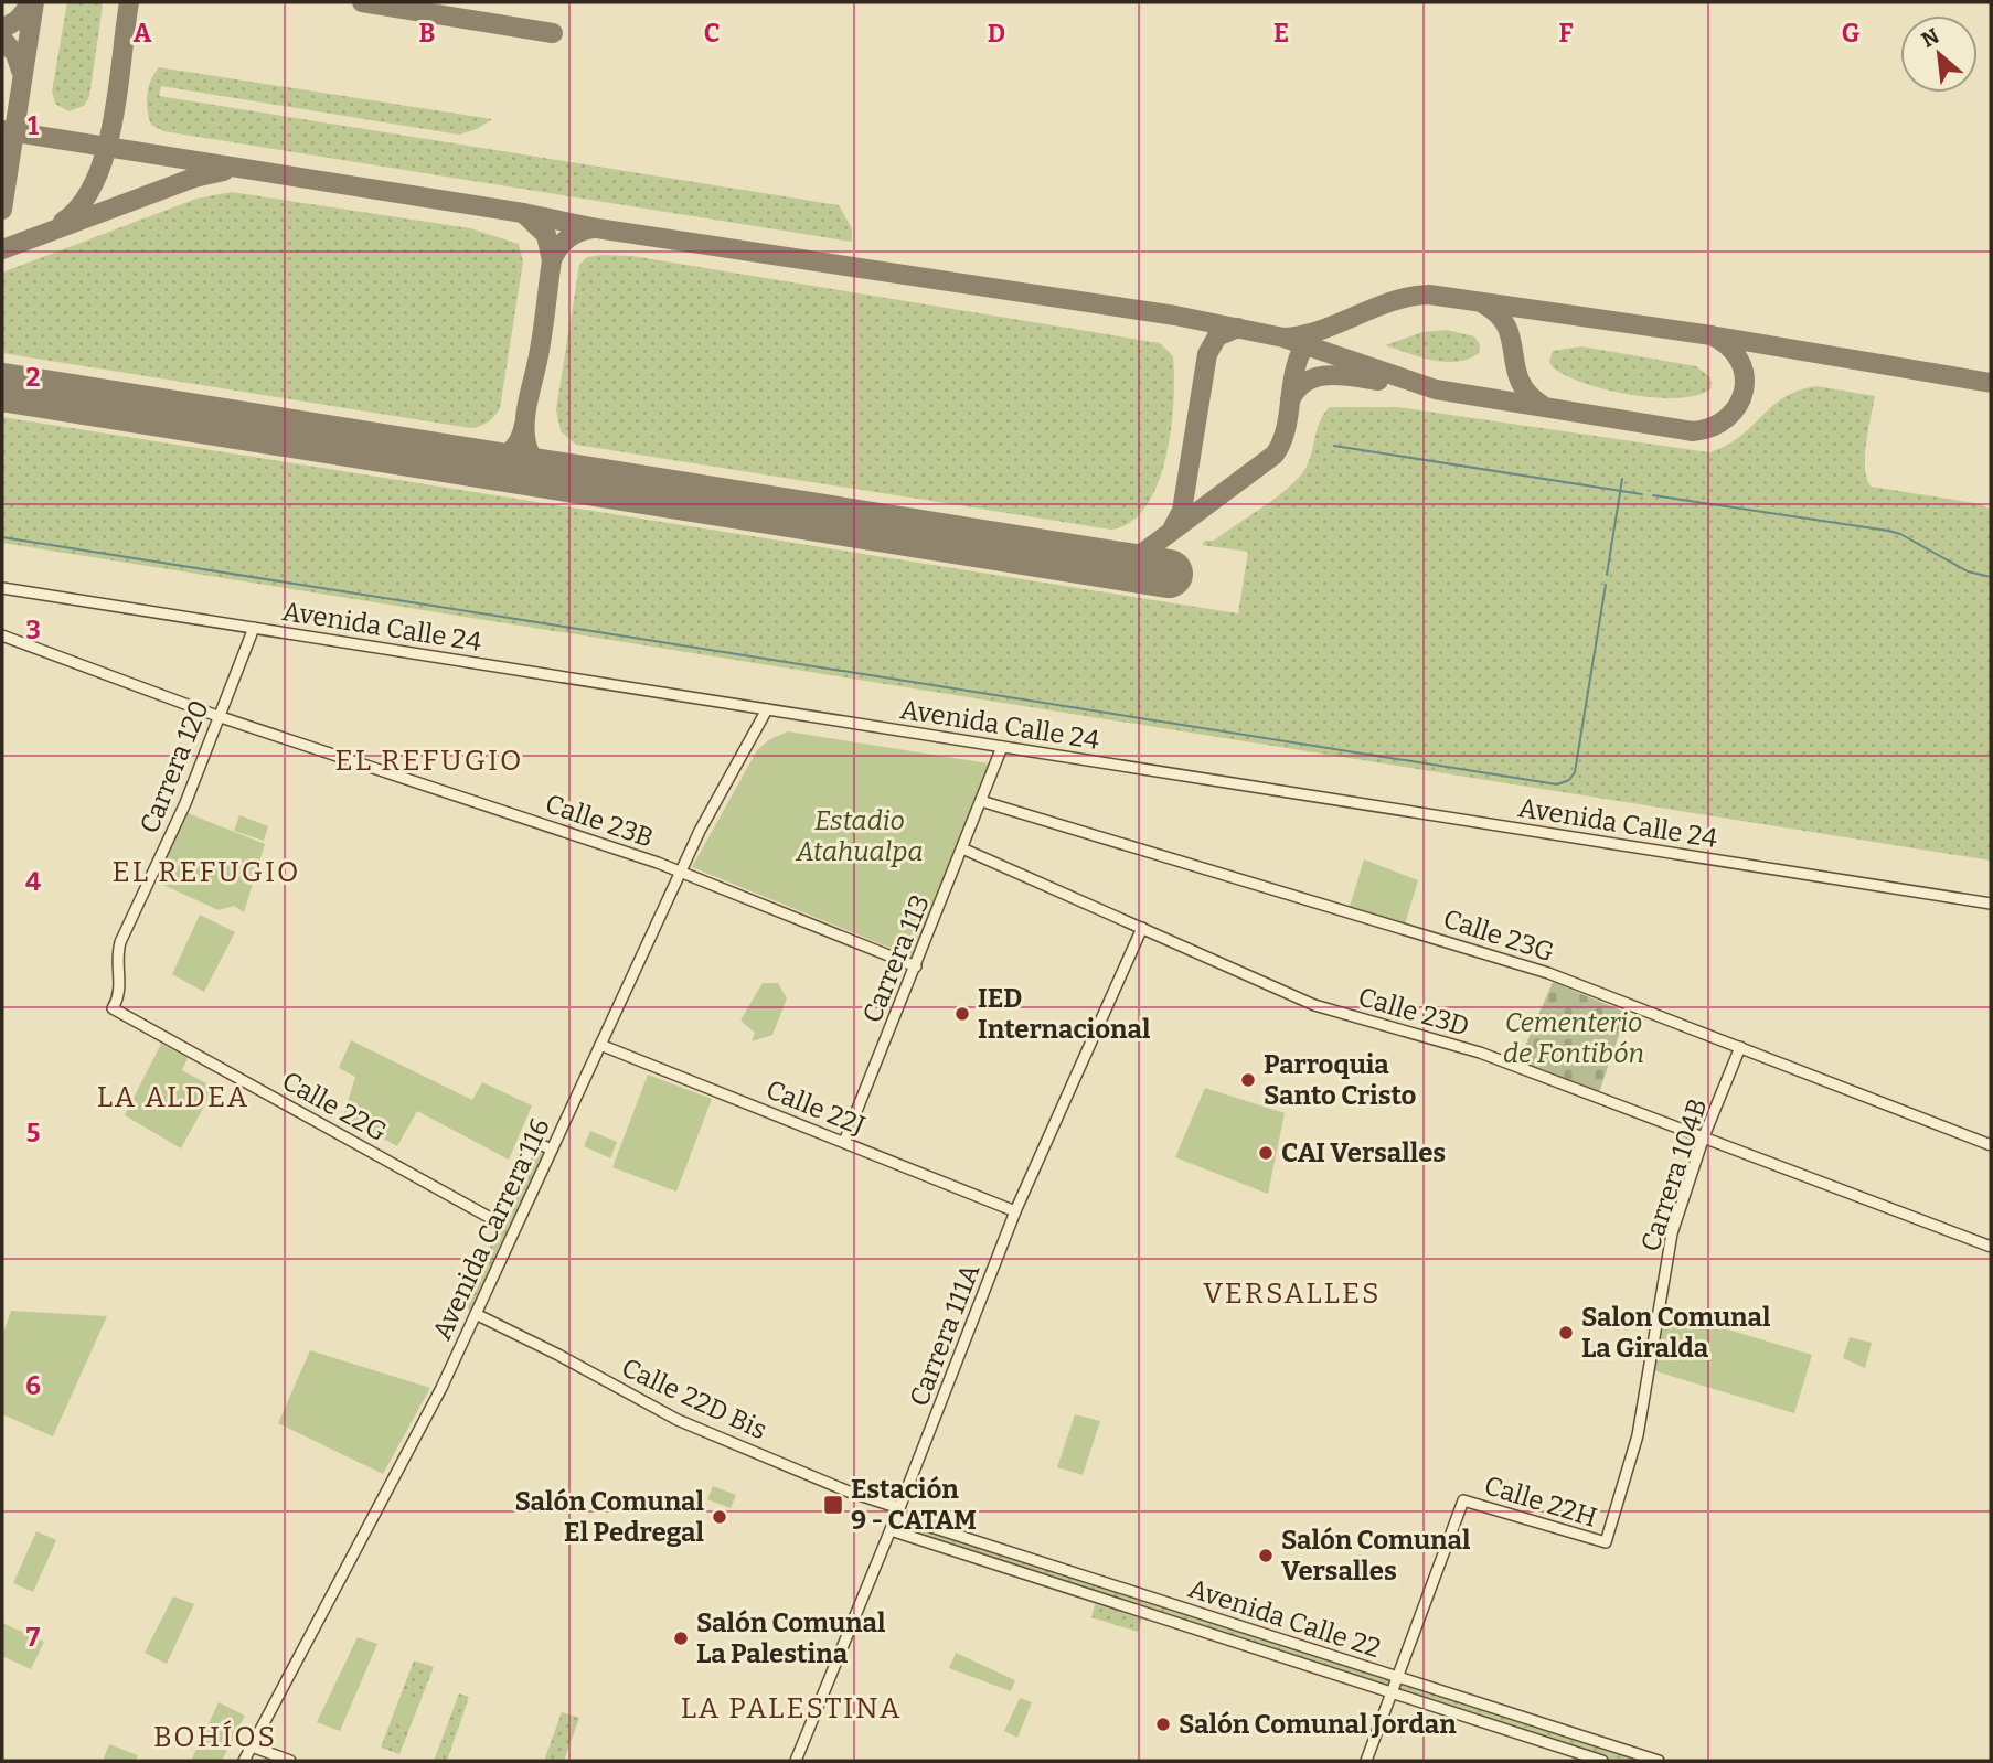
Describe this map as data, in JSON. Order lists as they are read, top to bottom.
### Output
{
  "streets": {
    "street": [
      "Avenida Calle 24",
      "Carrera 120",
      "Calle 23B",
      "Calle 23G",
      "Carrera 113",
      "Calle 23D",
      "Calle 22G",
      "Calle 22J",
      "Carrera 104B",
      "Avenida Carrera 116",
      "Carrera 111A",
      "Calle 22D Bis",
      "Calle 22H",
      "Avenida Calle 22"
    ]
  },
  "crossings": [
    ["Avenida Calle 24", "Carrera 120"],
    ["Avenida Calle 24", "Carrera 113"],
    ["Avenida Calle 24", "Avenida Carrera 116"],
    ["Carrera 120", "Calle 23B"],
    ["Carrera 120", "Calle 22G"],
    ["Calle 23B", "Carrera 113"],
    ["Calle 23B", "Avenida Carrera 116"],
    ["Calle 23G", "Carrera 113"],
    ["Calle 23G", "Carrera 104B"],
    ["Carrera 113", "Calle 23D"],
    ["Carrera 113", "Calle 22J"],
    ["Calle 23D", "Carrera 104B"],
    ["Calle 23D", "Carrera 111A"],
    ["Calle 22G", "Avenida Carrera 116"],
    ["Calle 22J", "Avenida Carrera 116"],
    ["Calle 22J", "Carrera 111A"],
    ["Carrera 104B", "Calle 22H"],
    ["Avenida Carrera 116", "Calle 22D Bis"],
    ["Carrera 111A", "Calle 22D Bis"],
    ["Carrera 111A", "Avenida Calle 22"],
    ["Calle 22D Bis", "Avenida Calle 22"],
    ["Calle 22H", "Avenida Calle 22"]
  ],
  "districts": [
    "EL REFUGIO",
    "EL REFUGIO",
    "LA ALDEA",
    "VERSALLES",
    "LA PALESTINA",
    "BOHÍOS"
  ],
  "parks": ["Estadio Atahualpa", "Cementerio de Fontibón"],
  "places": {
    "other": [
      "IED Internacional",
      "Parroquia Santo Cristo",
      "CAI Versalles",
      "Salon Comunal La Giralda",
      "Salón Comunal El Pedregal",
      "Salón Comunal Versalles",
      "Salón Comunal La Palestina",
      "Salón Comunal Jordan"
    ],
    "transit": ["Estación 9 - CATAM"]
  },
  "north": "top left",
  "grid": {
    "columns": [
      "A",
      "B",
      "C",
      "D",
      "E",
      "F",
      "G"
    ],
    "rows": [
      "1",
      "2",
      "3",
      "4",
      "5",
      "6",
      "7"
    ]
  }
}
